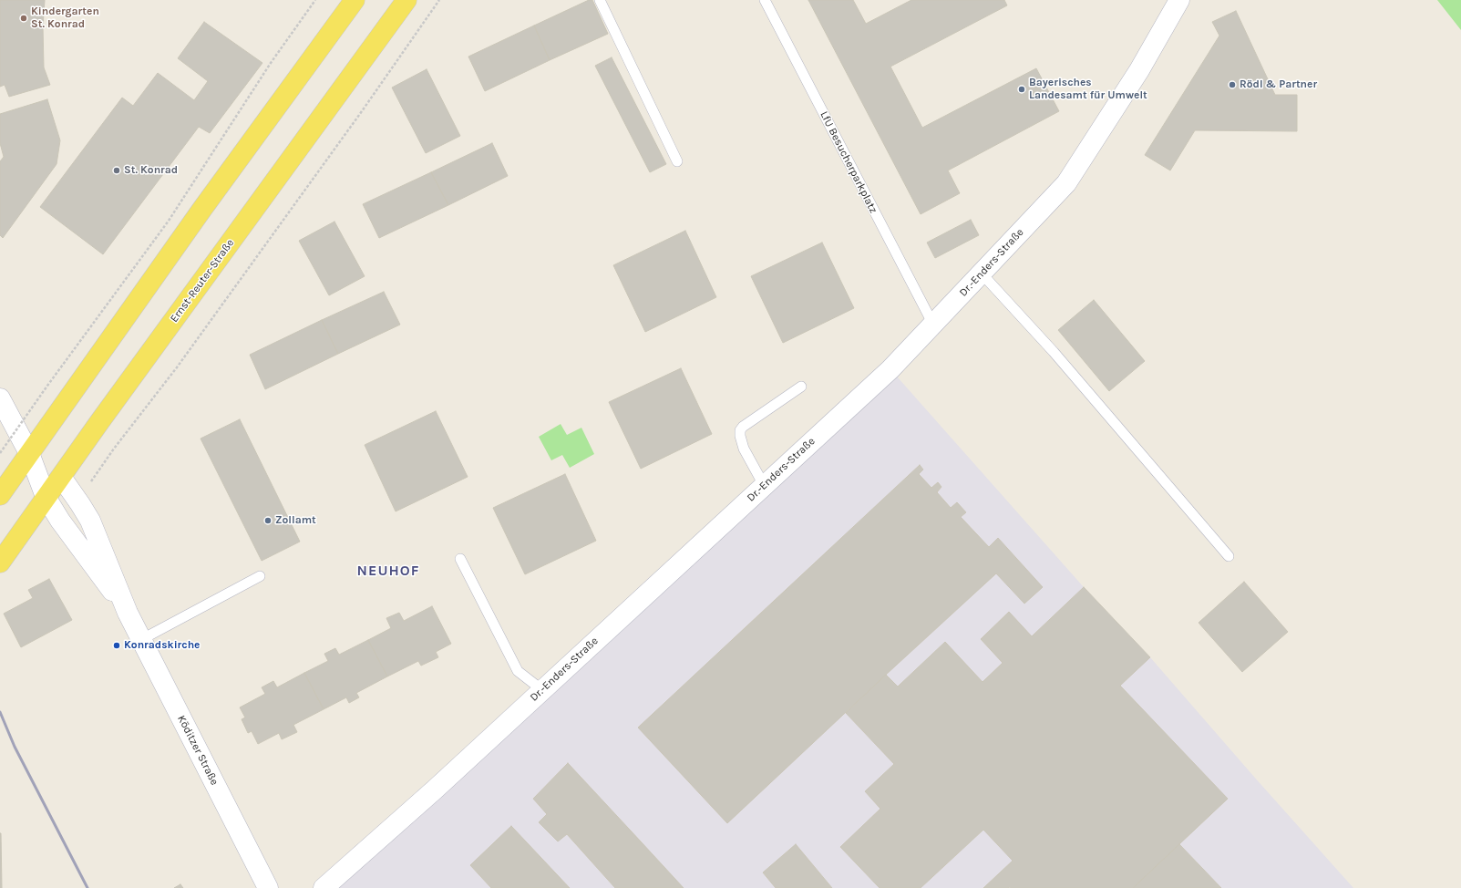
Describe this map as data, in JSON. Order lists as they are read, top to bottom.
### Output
{
  "streets": {
    "main road": ["Ernst-Reuter-Straße"],
    "street": ["Dr.-Enders-Straße", "Köditzer Straße"],
    "lane": ["LfU Besucherparkplatz"]
  },
  "crossings": [
    ["LfU Besucherparkplatz", "Dr.-Enders-Straße"],
    ["Ernst-Reuter-Straße", "Köditzer Straße"]
  ],
  "districts": ["NEUHOF"],
  "places": [
    "Kindergarten St. Konrad",
    "Rödl & Partner",
    "Bayerisches Landesamt für Umwelt",
    "St. Konrad",
    "Zollamt",
    "Konradskirche"
  ]
}
